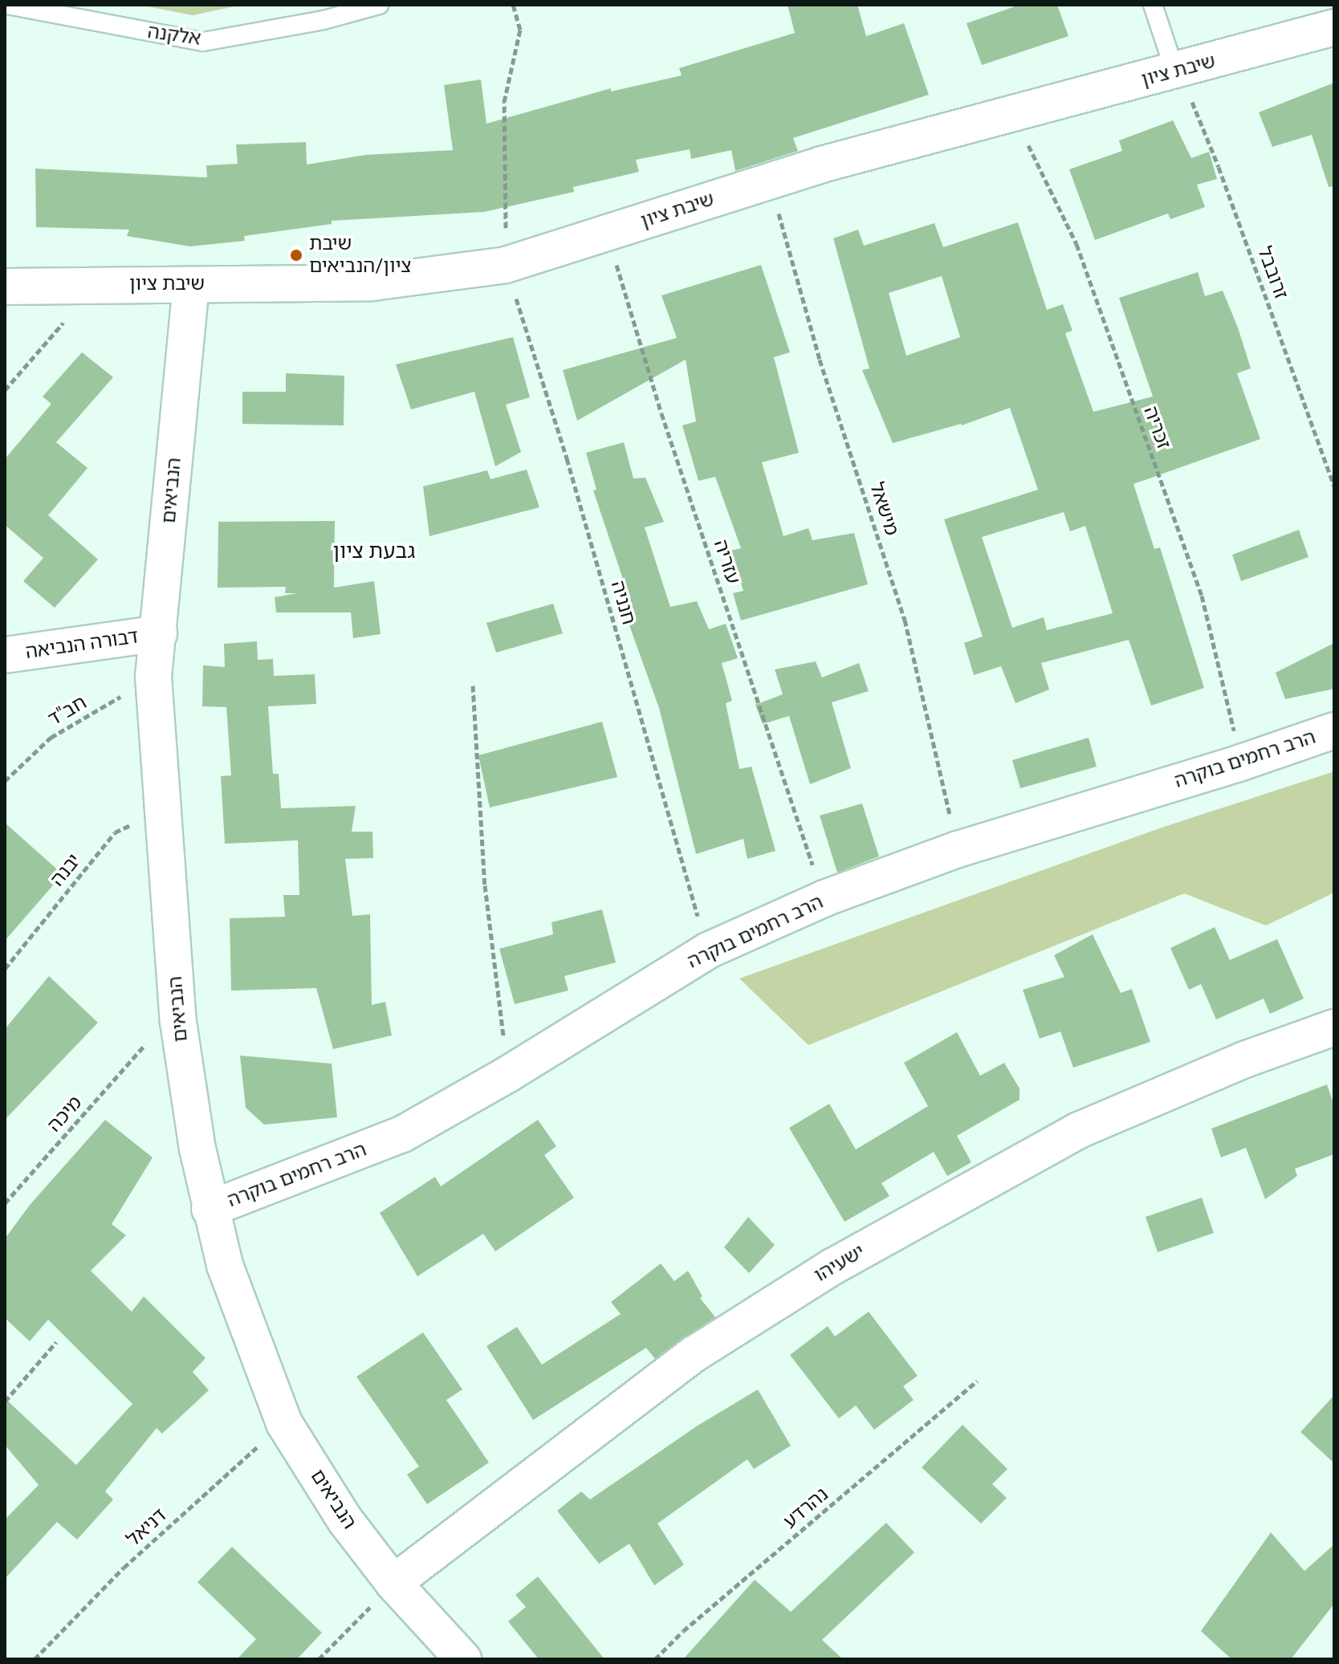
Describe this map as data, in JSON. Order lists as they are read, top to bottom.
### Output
{
  "streets": {
    "street": [
      "שיבת ציון",
      "הנביאים",
      "דבורה הנביאה",
      "הרב רחמים בוקרה",
      "ישעיהו"
    ],
    "lane": ["אלקנה"],
    "path": [
      "זרובבל",
      "זכריה",
      "מישאל",
      "עזריה",
      "חנניה",
      "חב\"ד",
      "יבנה",
      "מיכה",
      "נהרדע",
      "דניאל"
    ]
  },
  "crossings": [
    ["שיבת ציון", "זרובבל"],
    ["שיבת ציון", "זכריה"],
    ["שיבת ציון", "הנביאים"],
    ["שיבת ציון", "מישאל"],
    ["שיבת ציון", "עזריה"],
    ["שיבת ציון", "חנניה"],
    ["זכריה", "הרב רחמים בוקרה"],
    ["הנביאים", "דבורה הנביאה"],
    ["הנביאים", "חב\"ד"],
    ["הנביאים", "הרב רחמים בוקרה"],
    ["הנביאים", "יבנה"],
    ["הנביאים", "ישעיהו"],
    ["הנביאים", "דניאל"],
    ["מישאל", "הרב רחמים בוקרה"],
    ["עזריה", "הרב רחמים בוקרה"],
    ["חנניה", "הרב רחמים בוקרה"]
  ],
  "districts": ["גבעת ציון"],
  "places": ["שיבת ציון/הנביאים"]
}
